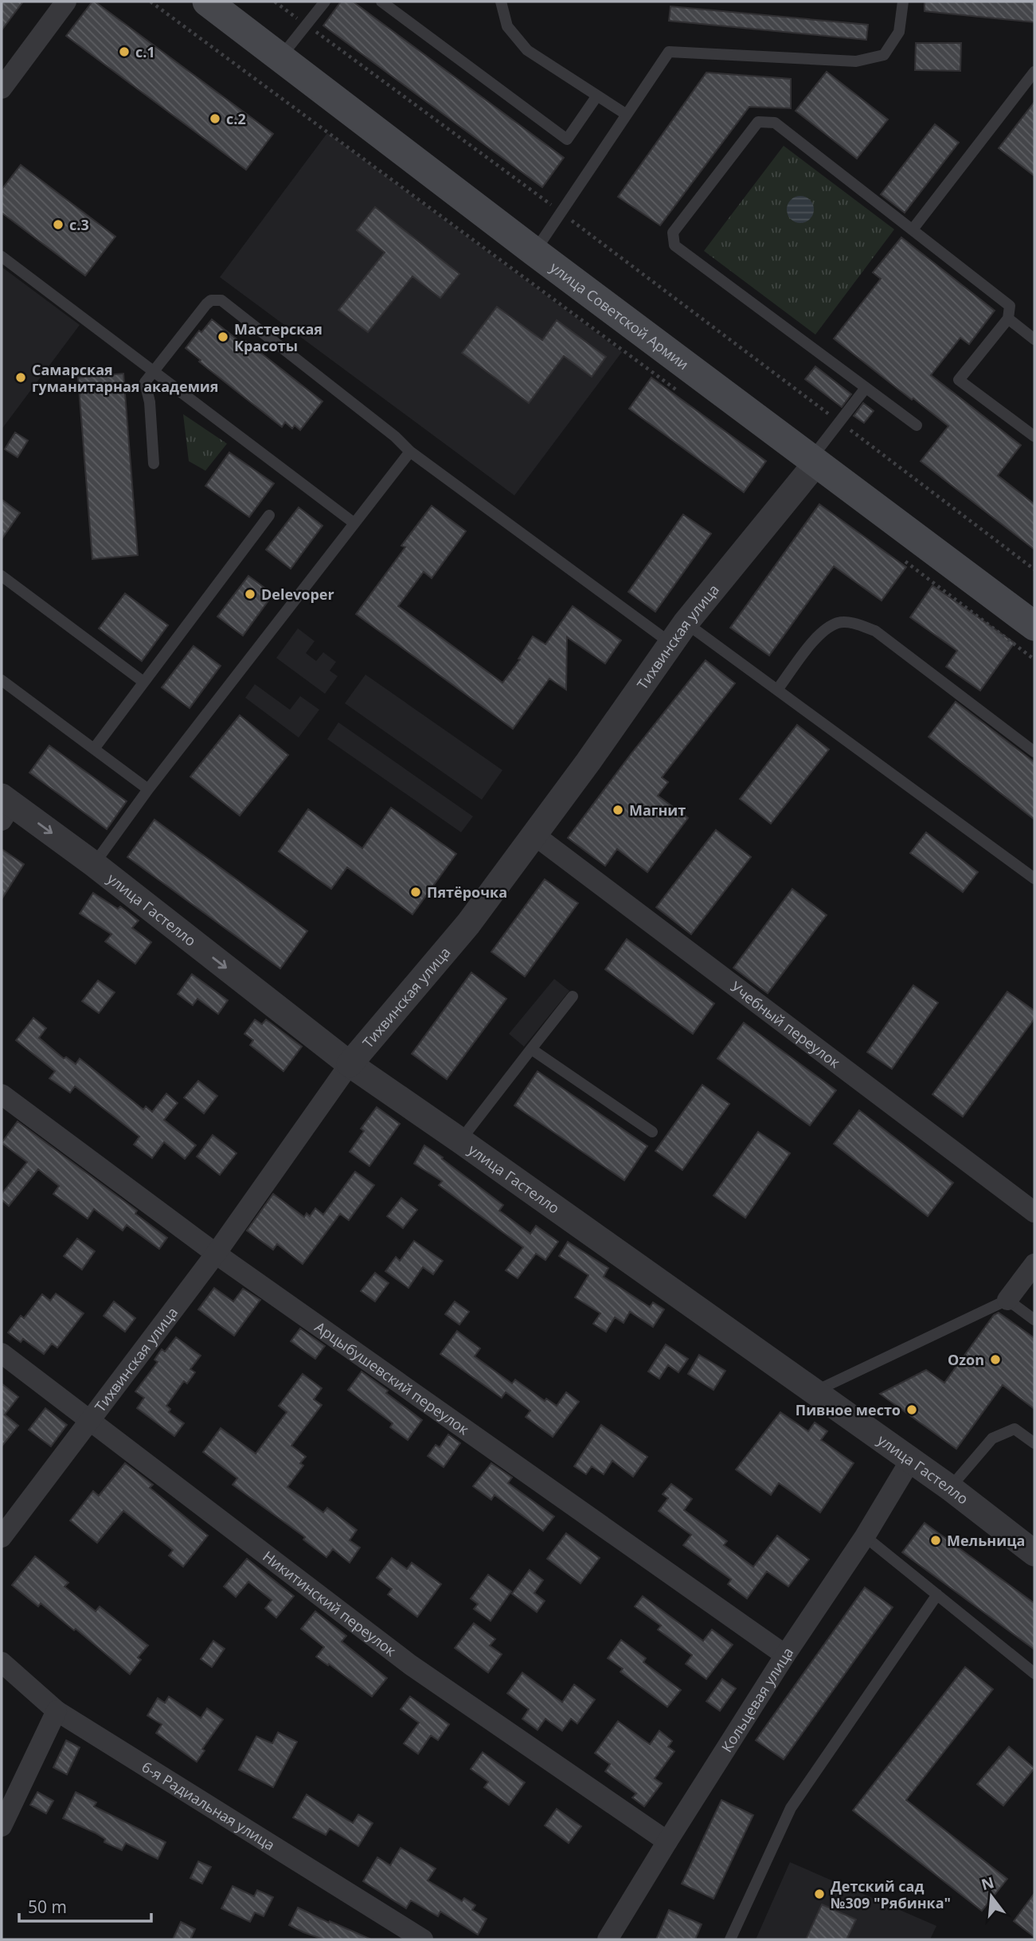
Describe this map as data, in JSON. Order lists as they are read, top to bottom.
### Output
{
  "streets": {
    "main road": ["улица Советской Армии"],
    "street": [
      "Тихвинская улица",
      "улица Гастелло",
      "Учебный переулок",
      "Арцыбушевский переулок",
      "Никитинский переулок",
      "Кольцевая улица",
      "6-я Радиальная улица"
    ]
  },
  "crossings": [
    ["улица Советской Армии", "Тихвинская улица"],
    ["Тихвинская улица", "улица Гастелло"],
    ["Тихвинская улица", "Учебный переулок"],
    ["Тихвинская улица", "Арцыбушевский переулок"],
    ["Тихвинская улица", "Никитинский переулок"],
    ["улица Гастелло", "Кольцевая улица"],
    ["Арцыбушевский переулок", "Кольцевая улица"],
    ["Никитинский переулок", "Кольцевая улица"]
  ],
  "places": [
    "с.1",
    "с.2",
    "с.3",
    "Мастерская Красоты",
    "Самарская гуманитарная академия",
    "Delevoper",
    "Магнит",
    "Пятёрочка",
    "Ozon",
    "Пивное место",
    "Мельница",
    "Детский сад №309 \"Рябинка\""
  ],
  "scale_bar": "50 m",
  "north": "top"
}
